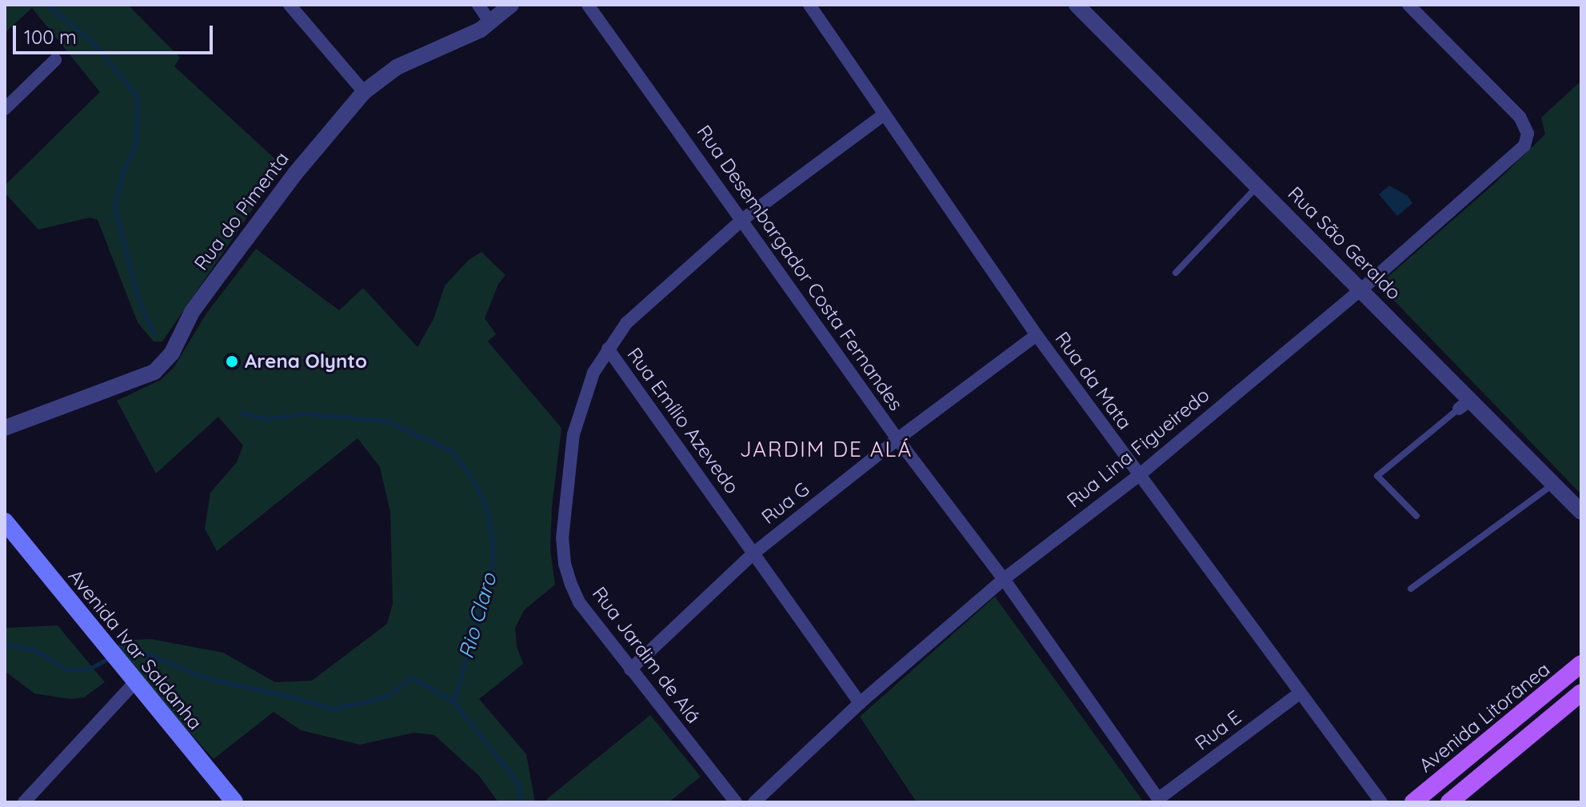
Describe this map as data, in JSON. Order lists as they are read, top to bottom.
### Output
{
  "streets": {
    "main road": ["Avenida Ivar Saldanha", "Avenida Litorânea"],
    "street": [
      "Rua do Pimenta",
      "Rua São Geraldo",
      "Rua Desembargador Costa Fernandes",
      "Rua da Mata",
      "Rua Emílio Azevedo",
      "Rua Lina Figueiredo",
      "Rua G",
      "Rua Jardim de Alá",
      "Rua E"
    ]
  },
  "crossings": [
    ["Rua São Geraldo", "Rua Lina Figueiredo"],
    ["Rua Desembargador Costa Fernandes", "Rua Lina Figueiredo"],
    ["Rua Desembargador Costa Fernandes", "Rua G"],
    ["Rua Desembargador Costa Fernandes", "Rua Jardim de Alá"],
    ["Rua Desembargador Costa Fernandes", "Rua E"],
    ["Rua da Mata", "Rua Lina Figueiredo"],
    ["Rua da Mata", "Rua G"],
    ["Rua da Mata", "Rua Jardim de Alá"],
    ["Rua da Mata", "Rua E"],
    ["Rua Emílio Azevedo", "Rua Lina Figueiredo"],
    ["Rua Emílio Azevedo", "Rua G"],
    ["Rua Emílio Azevedo", "Rua Jardim de Alá"],
    ["Rua G", "Rua Jardim de Alá"]
  ],
  "districts": ["JARDIM DE ALÁ"],
  "water": ["Rio Claro"],
  "places": ["Arena Olynto"],
  "scale_bar": "100 m"
}
